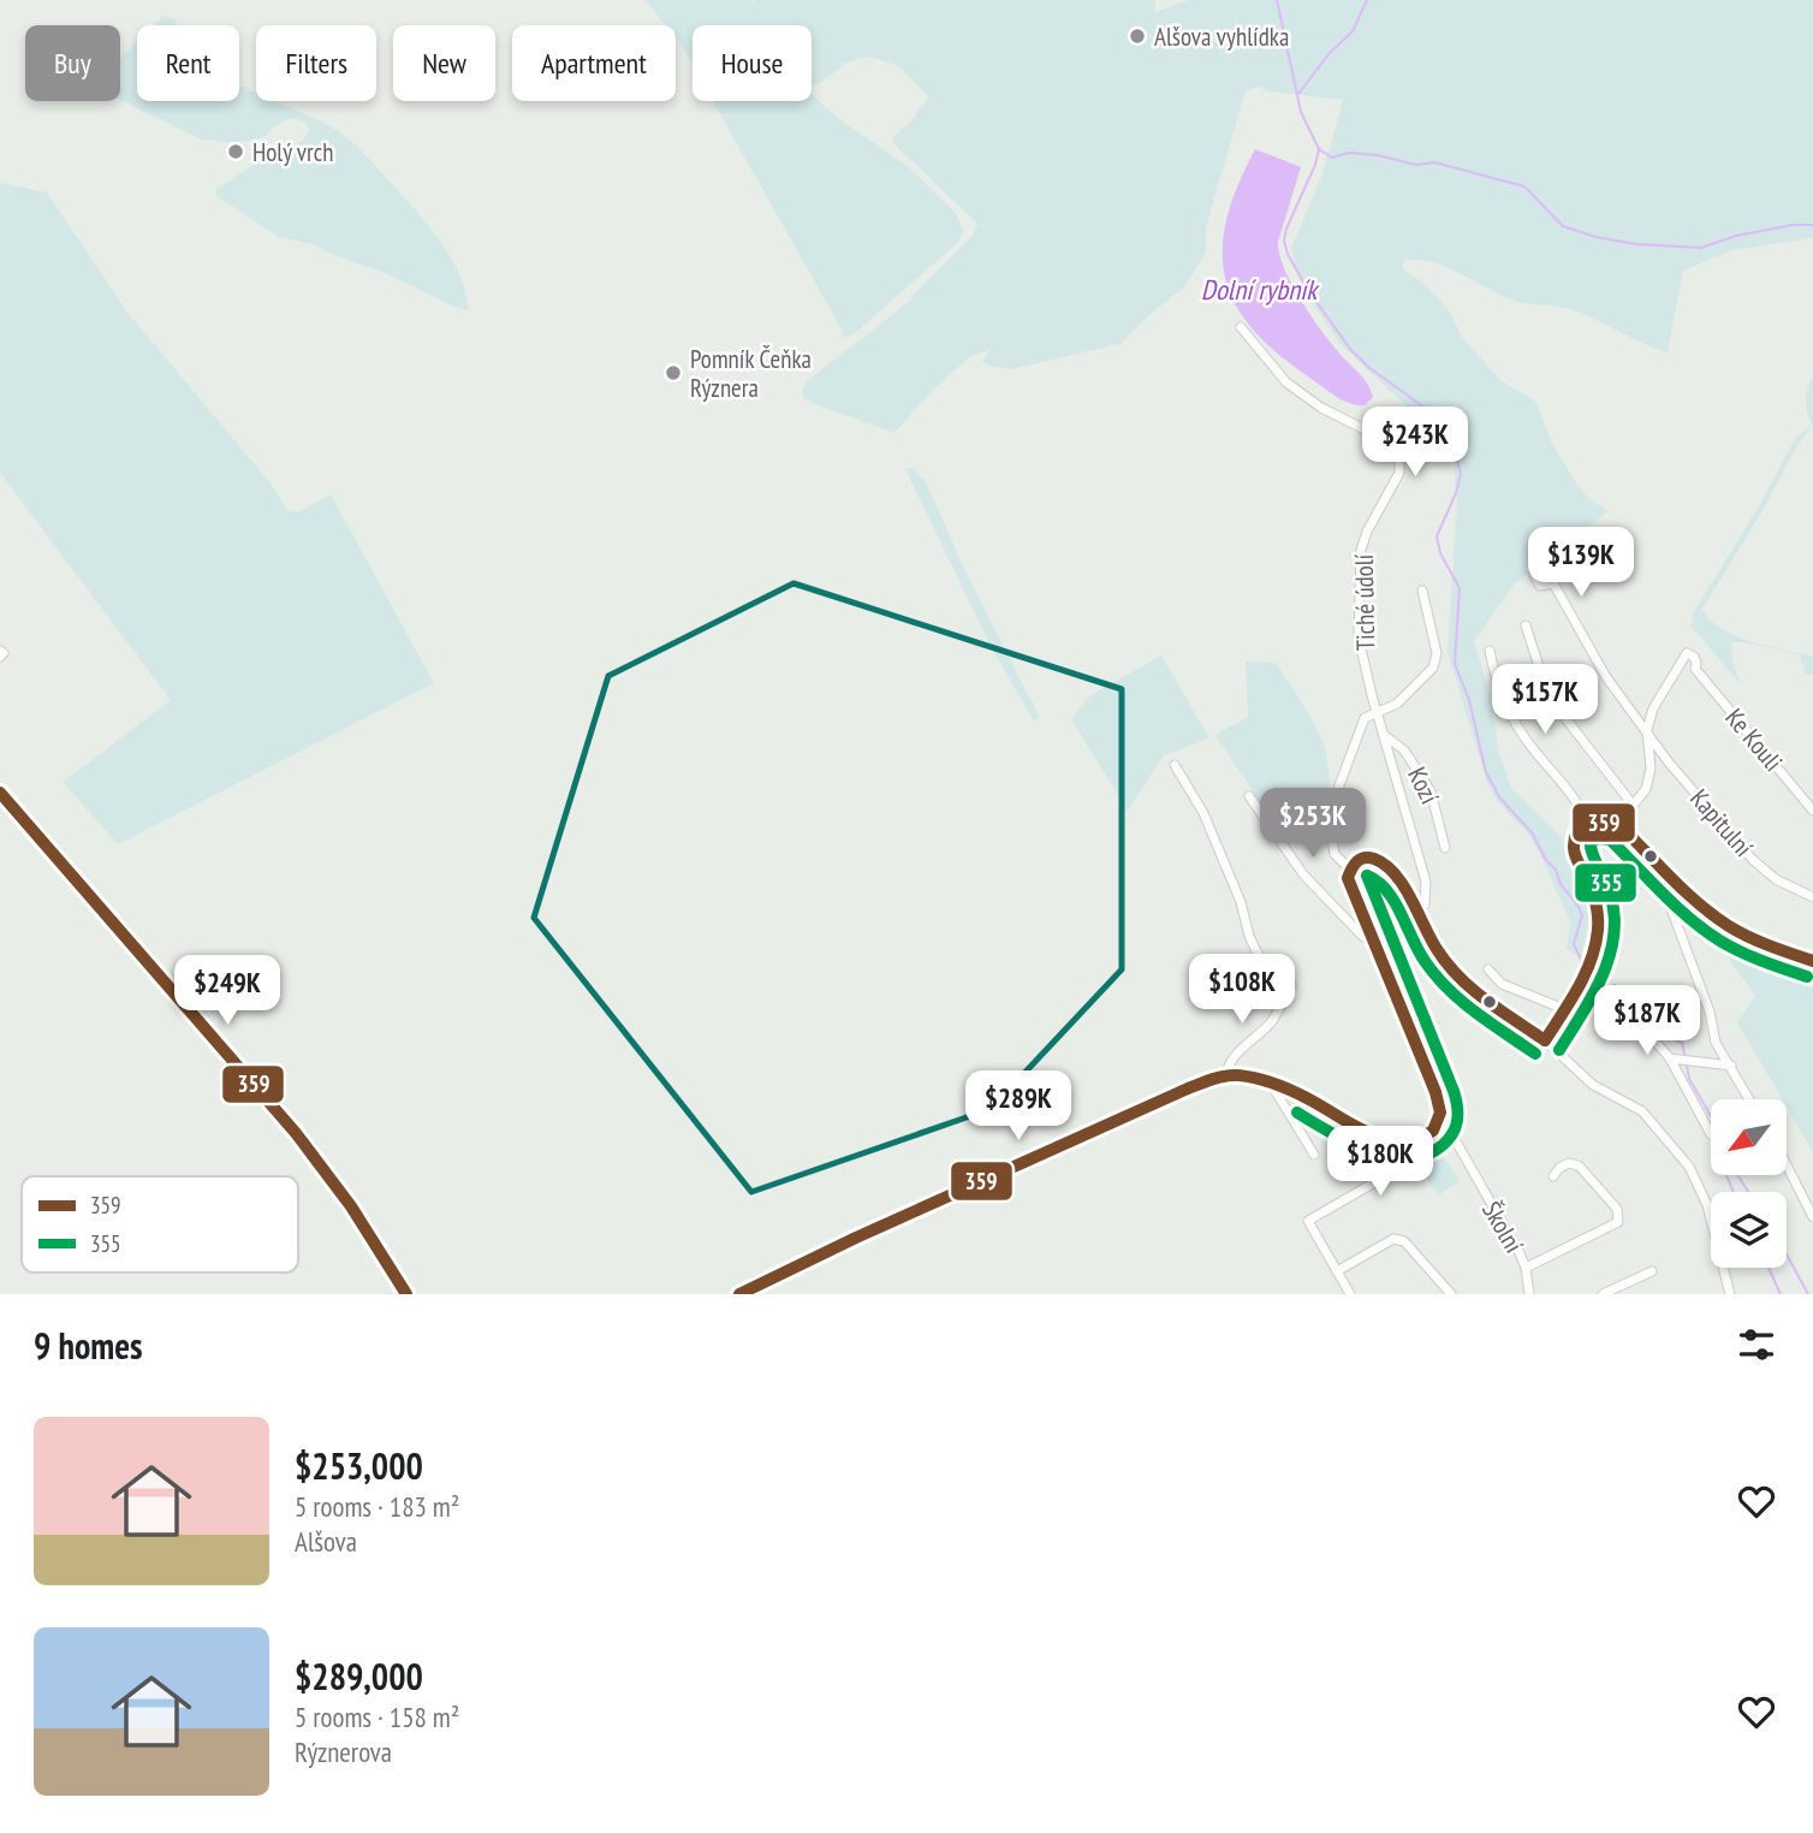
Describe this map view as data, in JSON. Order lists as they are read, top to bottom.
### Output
{
  "streets": {
    "street": [
      "Tiché údolí",
      "Ke Kouli",
      "Kozí",
      "Kapitulní",
      "Školní"
    ]
  },
  "crossings": [
    ["Ke Kouli", "Kapitulní"]
  ],
  "water": ["Dolní rybník"],
  "places": ["Alšova vyhlídka", "Holý vrch", "Pomník Čeňka Rýznera"],
  "lines": ["transit line 359", "transit line 355"],
  "legend": ["359", "355"],
  "north": "bottom left",
  "page": {
    "chip": [
      "Buy",
      "Rent",
      "Filters",
      "New",
      "Apartment",
      "House"
    ],
    "price": [
      "$243K",
      "$139K",
      "$157K",
      "$253K",
      "$108K",
      "$249K",
      "$187K",
      "$289K",
      "$180K"
    ],
    "heading": "9 homes",
    "list": [
      {
        "name": "$253,000",
        "note": "5 rooms · 183 m² · Alšova"
      },
      {
        "name": "$289,000",
        "note": "5 rooms · 158 m² · Rýznerova"
      }
    ]
  }
}
